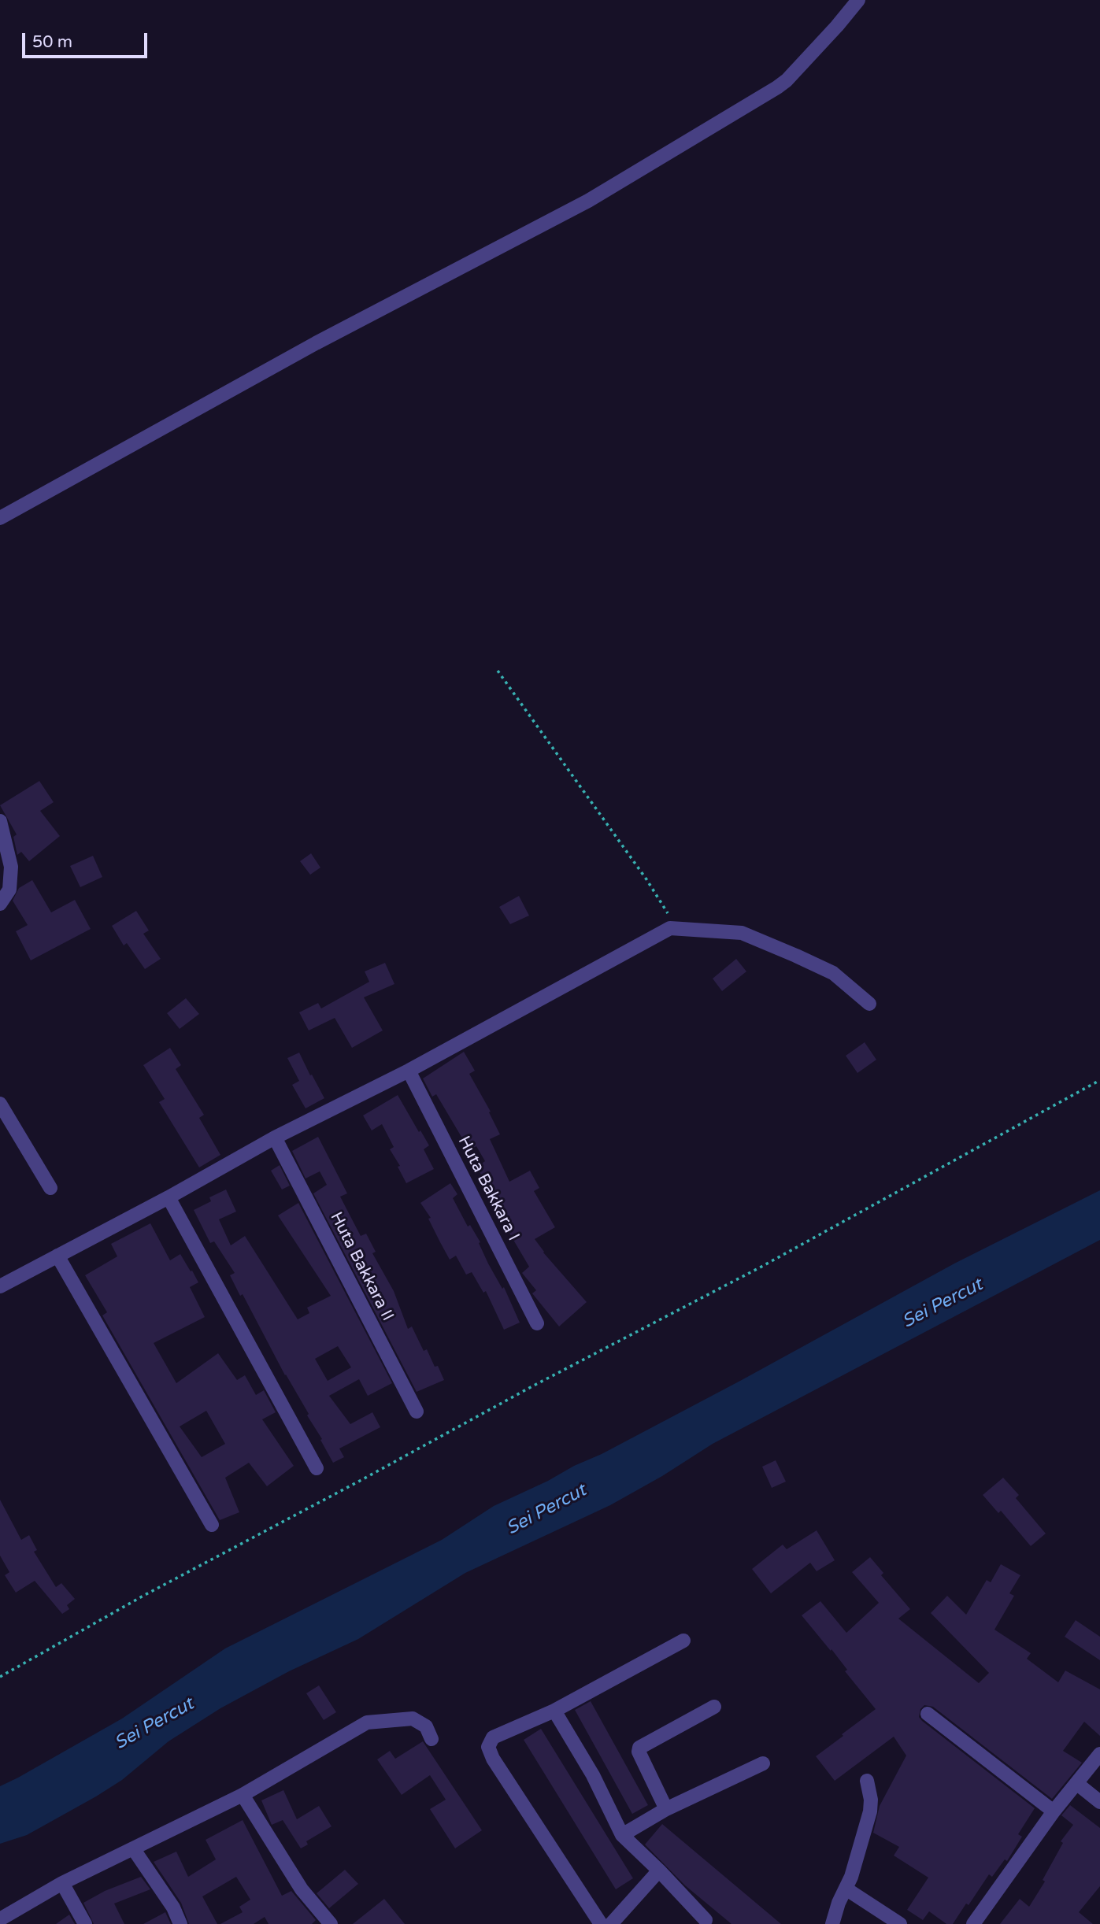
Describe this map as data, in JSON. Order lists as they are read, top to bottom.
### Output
{
  "streets": {
    "street": ["Huta Bakkara I", "Huta Bakkara II"]
  },
  "water": ["Sei Percut"],
  "scale_bar": "50 m"
}
